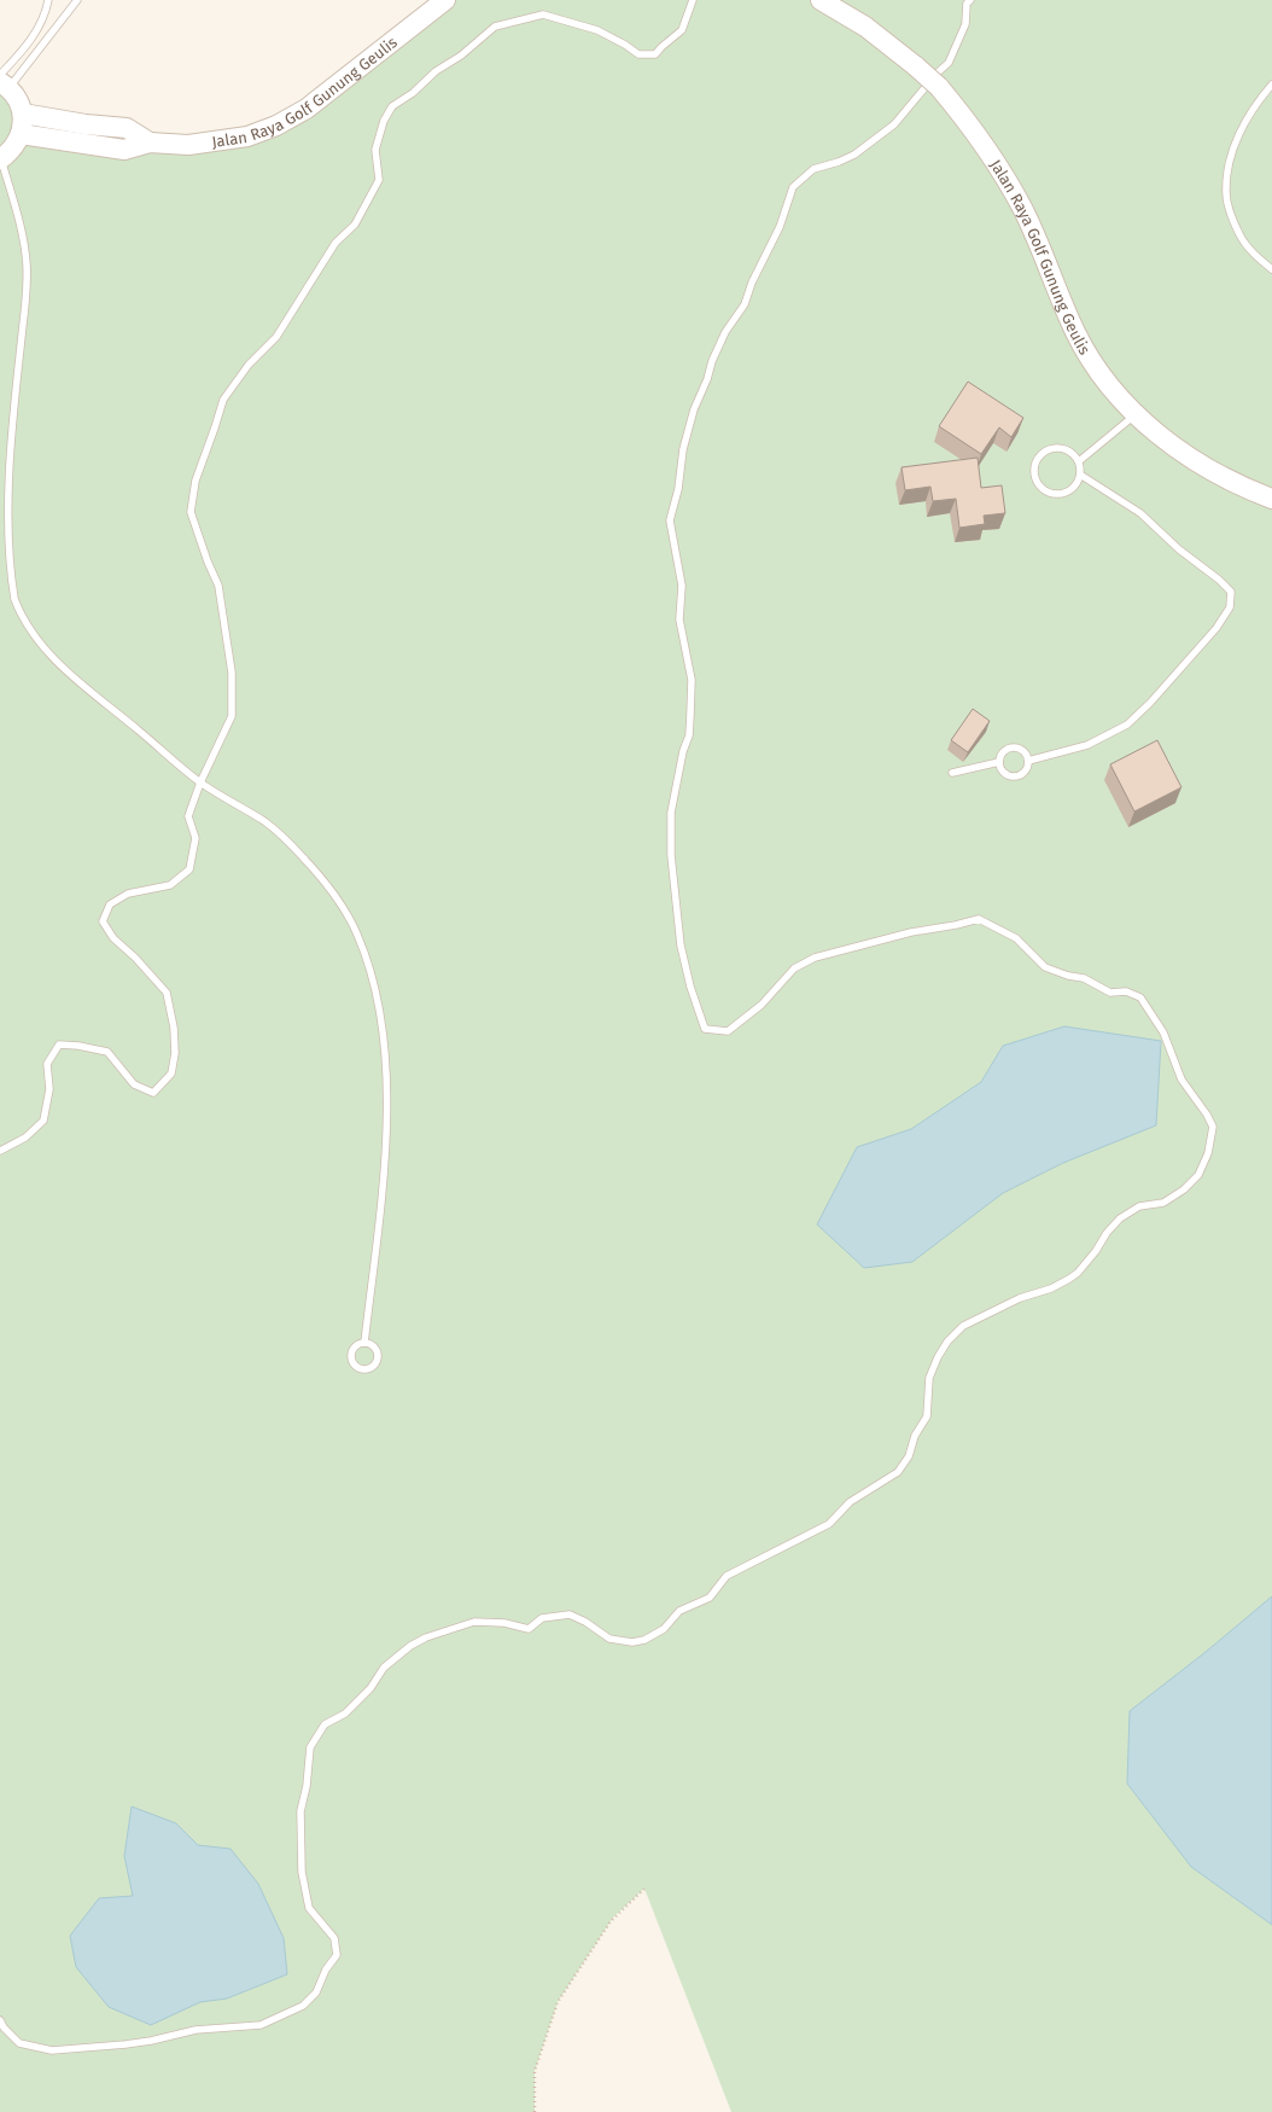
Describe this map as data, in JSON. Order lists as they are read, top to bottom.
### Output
{
  "streets": {
    "main road": ["Jalan Raya Golf Gunung Geulis"]
  }
}
